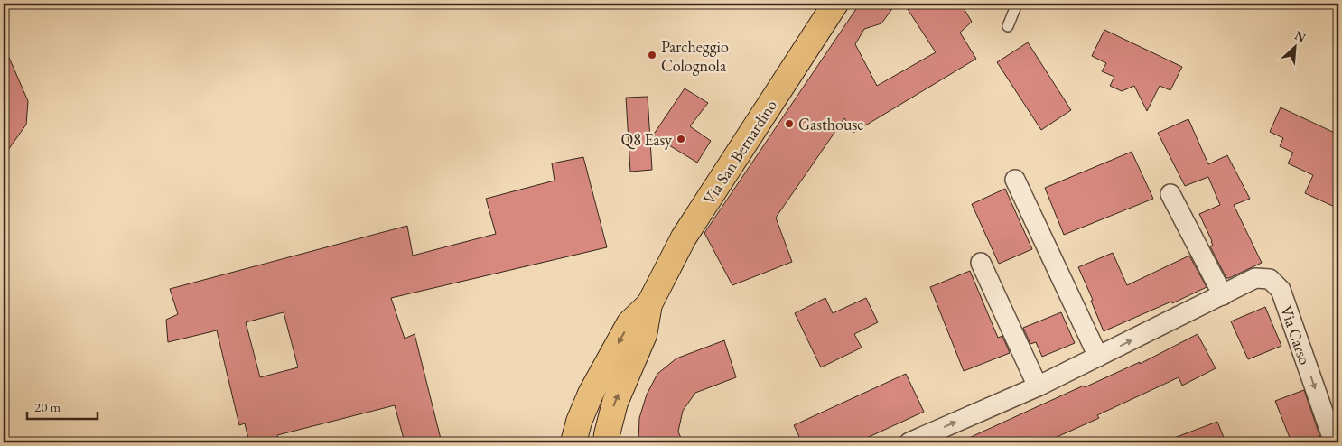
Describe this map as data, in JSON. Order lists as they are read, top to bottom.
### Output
{
  "streets": {
    "main road": ["Via San Bernardino"],
    "street": ["Via Carso"]
  },
  "places": ["Parcheggio Colognola", "Gasthouse", "Q8 Easy"],
  "scale_bar": "20 m",
  "north": "top right"
}
